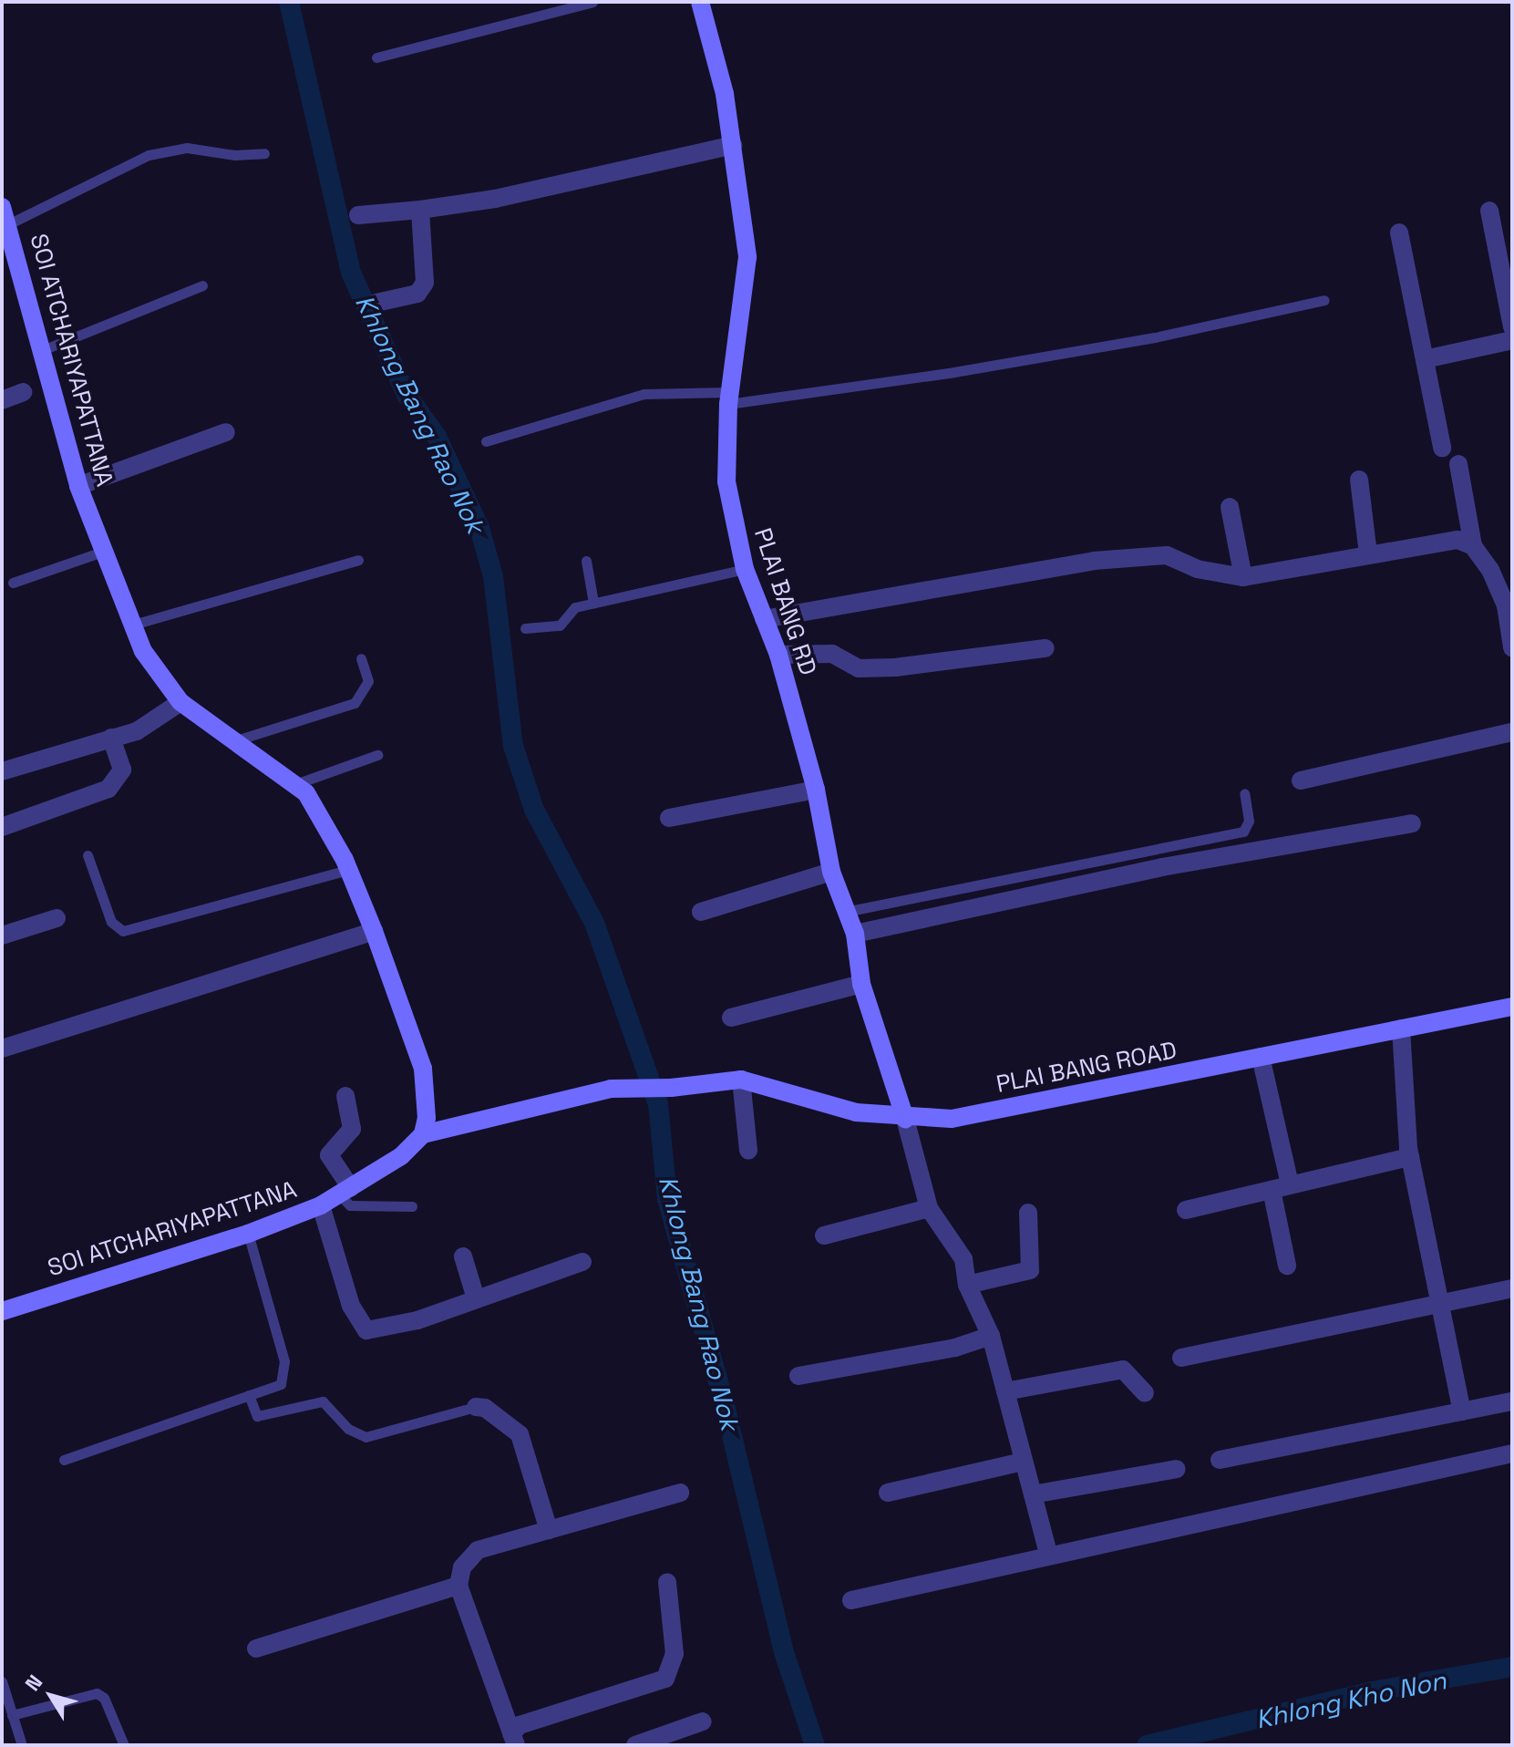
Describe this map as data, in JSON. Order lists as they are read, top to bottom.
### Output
{
  "streets": {
    "street": ["SOI ATCHARIYAPATTANA", "PLAI BANG RD", "PLAI BANG ROAD"]
  },
  "crossings": [
    ["SOI ATCHARIYAPATTANA", "PLAI BANG ROAD"],
    ["PLAI BANG RD", "PLAI BANG ROAD"]
  ],
  "water": ["Khlong Bang Rao Nok", "Khlong Kho Non"],
  "north": "top left"
}
